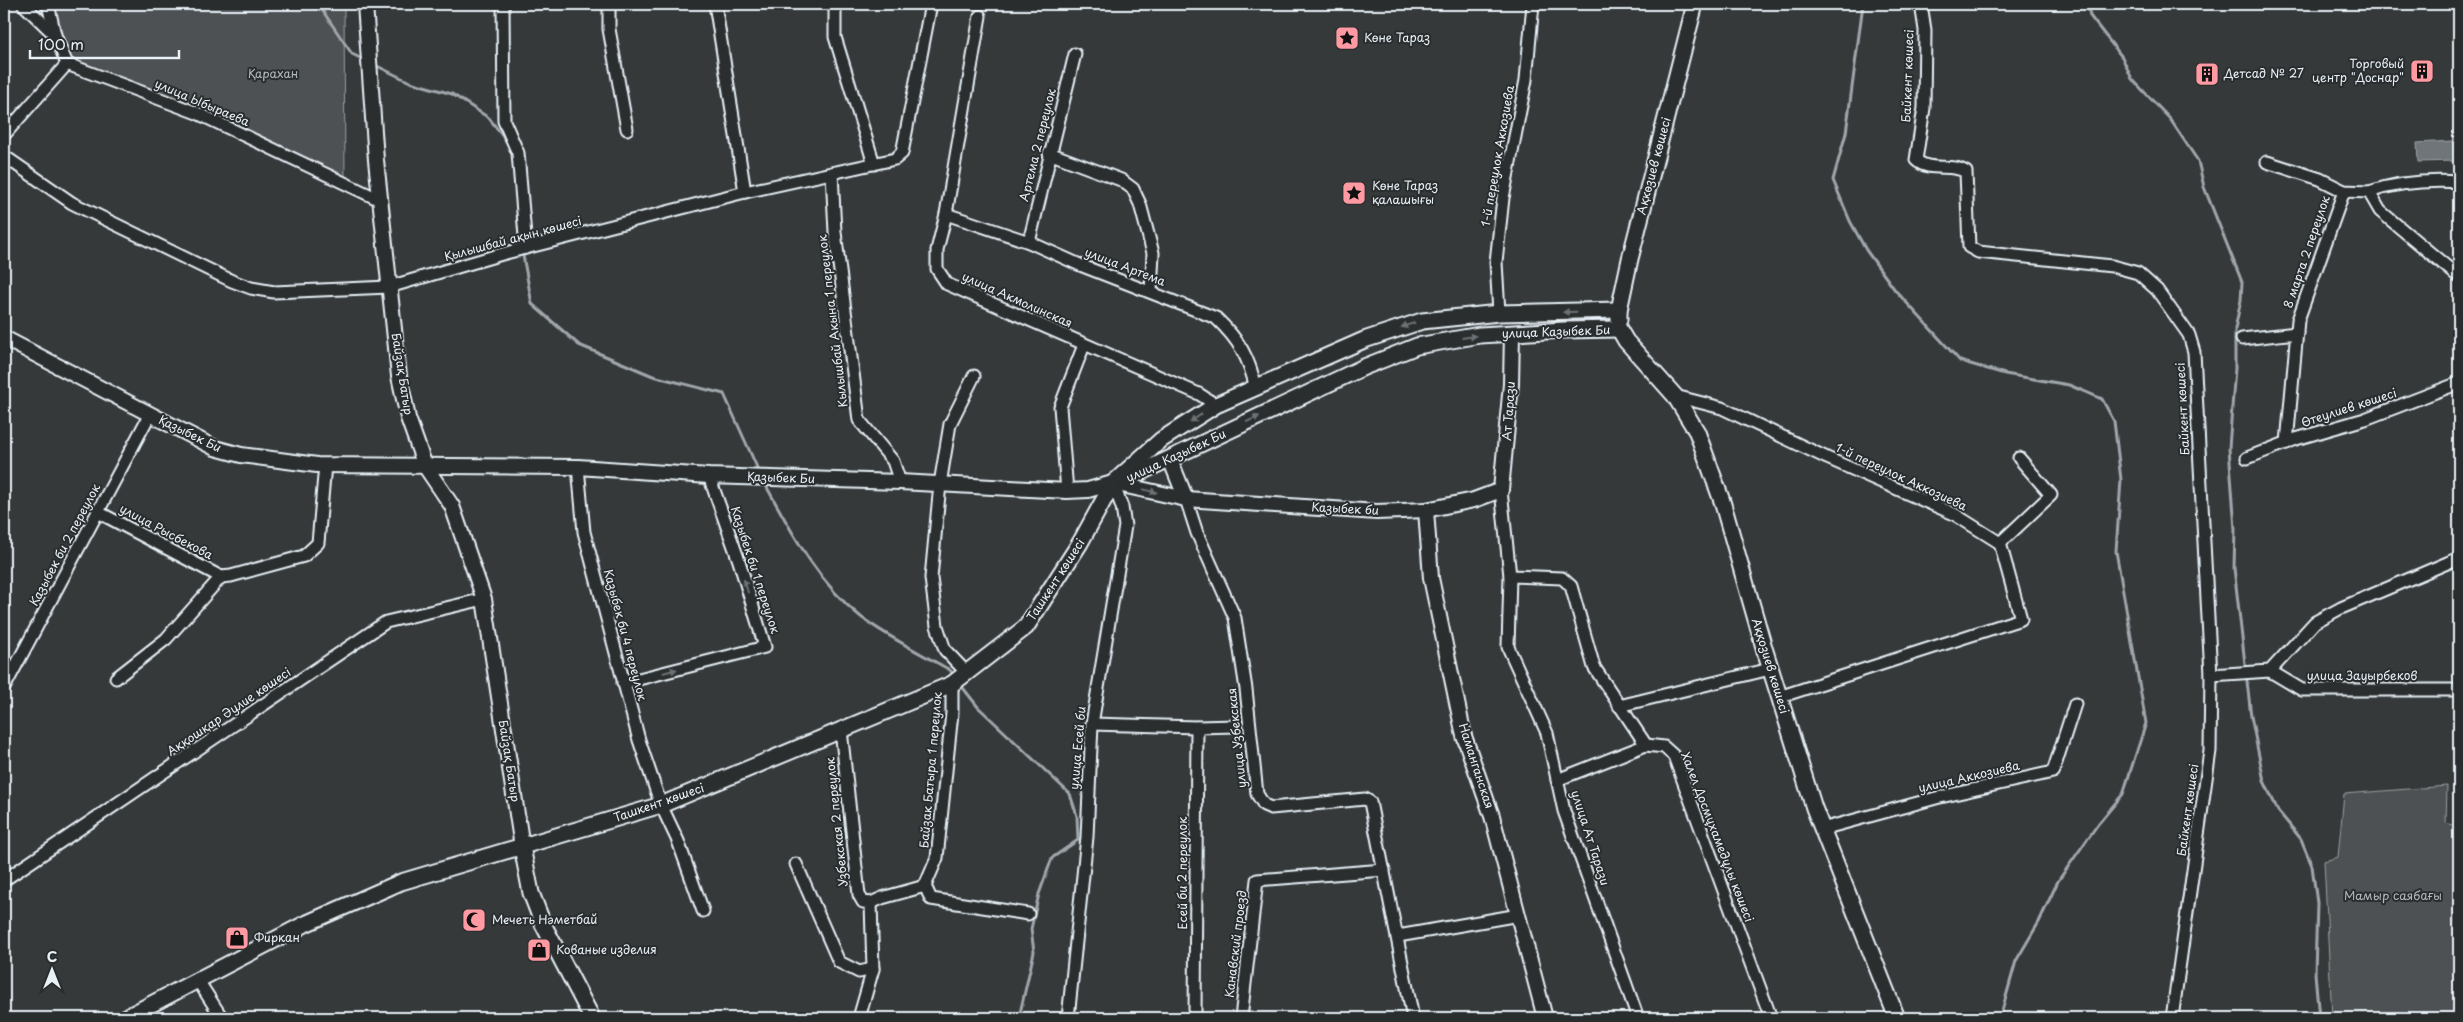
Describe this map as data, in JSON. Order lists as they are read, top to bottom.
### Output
{
  "streets": {
    "main road": [
      "Ақкөзиев көшесі",
      "улица Казыбек Би",
      "Ташкент көшесі",
      "Аққозиев көшесі"
    ],
    "street": [
      "Байкент көшесі",
      "улица Ыбыраева",
      "Артема 2 переулок",
      "1-й переулок Аккозиева",
      "Қылышбай ақын көшесі",
      "8 марта 2 переулок",
      "улица Артема",
      "улица Акмолинская",
      "Кылышбай Акына 1 переулок",
      "Байзақ Батыр",
      "Өтеулиев көшесі",
      "Ат Тарази",
      "Қазыбек Би",
      "Казыбек би",
      "улица Рысбекова",
      "Казыбек би 2 переулок",
      "Казыбек би 1 переулок",
      "Казыбек би 4 переулок",
      "улица Зауырбеков",
      "Аққошқар Әулие көшесі",
      "улица Узбекская",
      "улица Есей би",
      "Наманганская",
      "Байзак Батыра 1 переулок",
      "улица Аккозиева",
      "Узбекская 2 переулок",
      "Халел Досмұхамедұлы көшесі",
      "улица Ат Тарази",
      "Есей би 2 переулок",
      "Канавский проезд"
    ]
  },
  "crossings": [
    ["улица Ыбыраева", "Байзақ Батыр"],
    ["Артема 2 переулок", "улица Артема"],
    ["1-й переулок Аккозиева", "улица Казыбек Би"],
    ["1-й переулок Аккозиева", "Аққозиев көшесі"],
    ["Ақкөзиев көшесі", "улица Казыбек Би"],
    ["Ақкөзиев көшесі", "Аққозиев көшесі"],
    ["Қылышбай ақын көшесі", "Кылышбай Акына 1 переулок"],
    ["Қылышбай ақын көшесі", "Байзақ Батыр"],
    ["8 марта 2 переулок", "Өтеулиев көшесі"],
    ["улица Артема", "улица Акмолинская"],
    ["улица Артема", "улица Казыбек Би"],
    ["улица Акмолинская", "улица Казыбек Би"],
    ["Кылышбай Акына 1 переулок", "Қазыбек Би"],
    ["улица Казыбек Би", "Ат Тарази"],
    ["улица Казыбек Би", "Қазыбек Би"],
    ["улица Казыбек Би", "Казыбек би"],
    ["улица Казыбек Би", "Ташкент көшесі"],
    ["улица Казыбек Би", "Аққозиев көшесі"],
    ["улица Казыбек Би", "улица Есей би"],
    ["Байзақ Батыр", "Қазыбек Би"],
    ["Байзақ Батыр", "Ташкент көшесі"],
    ["Байзақ Батыр", "Аққошқар Әулие көшесі"],
    ["Ат Тарази", "Казыбек би"],
    ["Ат Тарази", "улица Ат Тарази"],
    ["Қазыбек Би", "Казыбек би"],
    ["Қазыбек Би", "Казыбек би 2 переулок"],
    ["Қазыбек Би", "Казыбек би 1 переулок"],
    ["Қазыбек Би", "Ташкент көшесі"],
    ["Қазыбек Би", "Казыбек би 4 переулок"],
    ["Қазыбек Би", "улица Есей би"],
    ["Казыбек би", "Ташкент көшесі"],
    ["Казыбек би", "улица Узбекская"],
    ["Казыбек би", "улица Есей би"],
    ["Казыбек би", "Наманганская"],
    ["Казыбек би", "улица Ат Тарази"],
    ["улица Рысбекова", "Казыбек би 2 переулок"],
    ["Казыбек би 1 переулок", "Казыбек би 4 переулок"],
    ["Ташкент көшесі", "Казыбек би 4 переулок"],
    ["Ташкент көшесі", "улица Есей би"],
    ["Ташкент көшесі", "Байзак Батыра 1 переулок"],
    ["Ташкент көшесі", "Узбекская 2 переулок"],
    ["Аққозиев көшесі", "улица Аккозиева"],
    ["улица Узбекская", "Канавский проезд"]
  ],
  "parks": ["Қарахан", "Мамыр саябағы"],
  "places": {
    "place": ["Көне Тараз", "Көне Тараз қалашығы"],
    "building": ["Торговый центр \"Доснар\"", "Детсад № 27"],
    "mosque": ["Мечеть Нәметбай"],
    "shop": ["Фиркан", "Кованые изделия"]
  },
  "scale_bar": "100 m",
  "north": "top"
}
